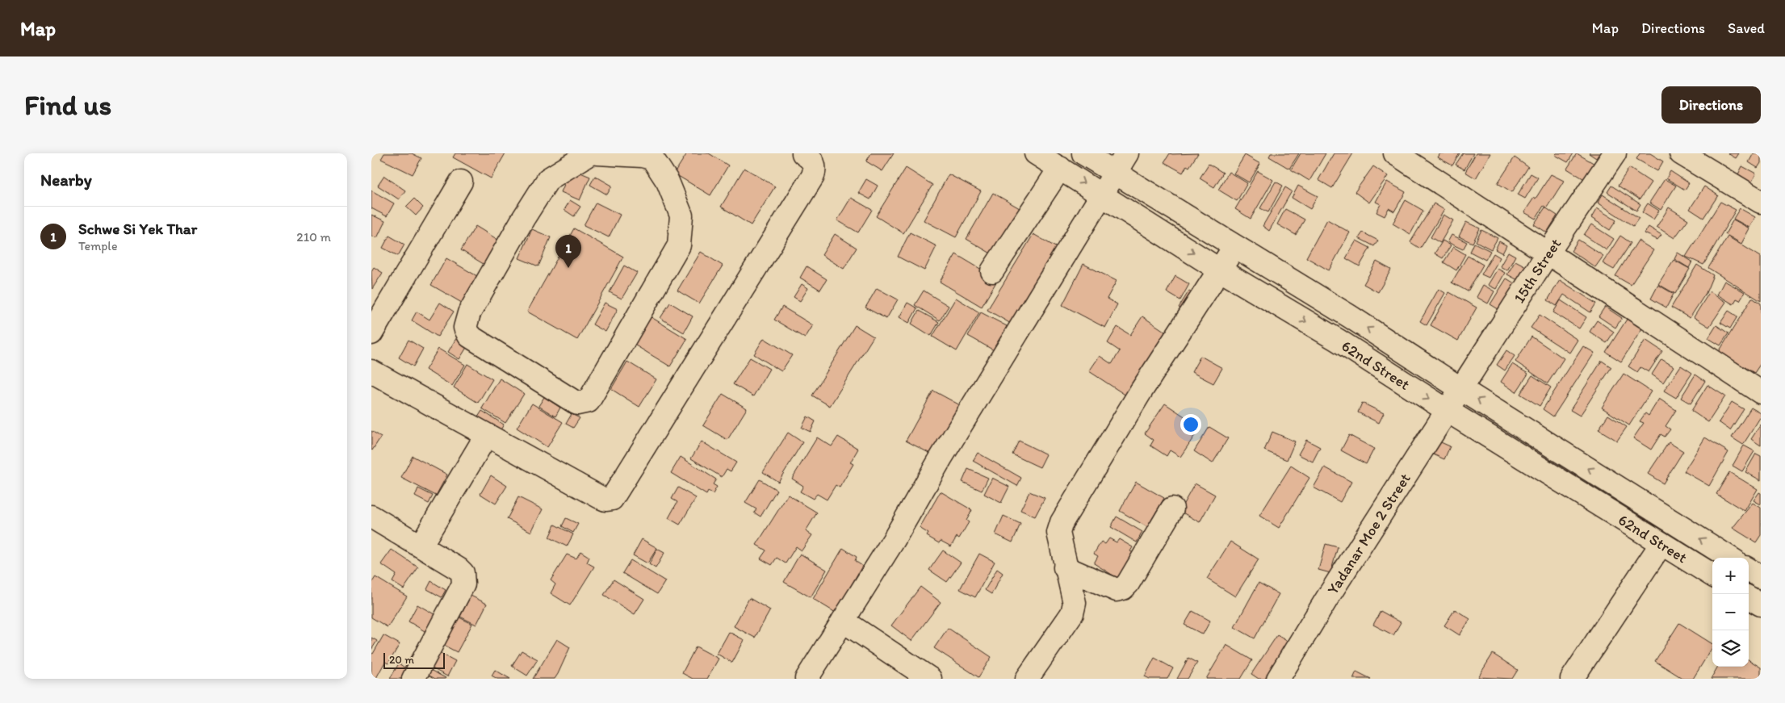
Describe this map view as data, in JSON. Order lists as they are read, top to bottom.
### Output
{
  "streets": {
    "street": ["15th Street", "62nd Street", "Yadanar Moe 2 Street"]
  },
  "crossings": [
    ["15th Street", "62nd Street"],
    ["15th Street", "Yadanar Moe 2 Street"],
    ["62nd Street", "Yadanar Moe 2 Street"]
  ],
  "scale_bar": "20 m",
  "page": {
    "header": "Map",
    "nav": ["Map", "Directions", "Saved"],
    "buttons": "Directions",
    "title": "Find us",
    "heading": "Nearby",
    "list": [
      {
        "mark": "1",
        "name": "Schwe Si Yek Thar",
        "note": "Temple",
        "value": "210 m"
      }
    ],
    "pins": "1",
    "map_buttons": ["+", "−"],
    "scale": "20 m"
  }
}
